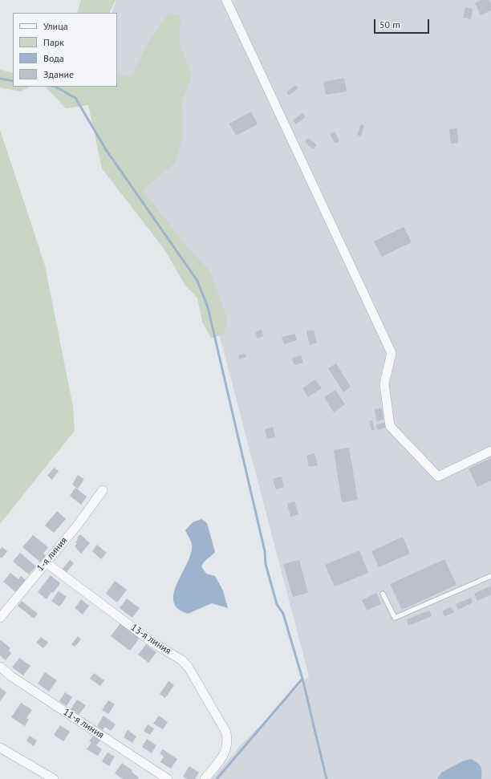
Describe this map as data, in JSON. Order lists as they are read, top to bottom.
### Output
{
  "streets": {
    "street": ["1-я линия", "13-я линия", "11-я линия"]
  },
  "crossings": [
    ["1-я линия", "13-я линия"]
  ],
  "legend": [
    "Улица",
    "Парк",
    "Вода",
    "Здание"
  ],
  "scale_bar": "50 m"
}
